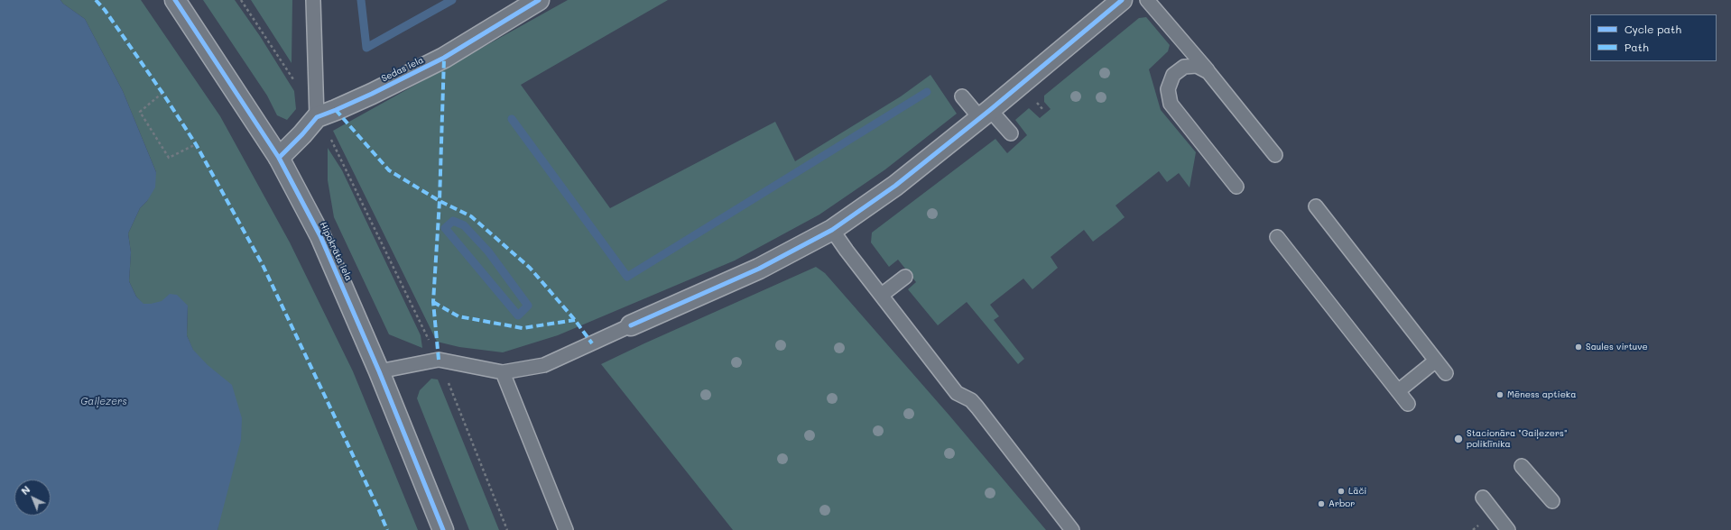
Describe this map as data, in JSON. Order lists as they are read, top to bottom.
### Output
{
  "streets": {
    "street": ["Sedas iela", "Hipokrāta iela"]
  },
  "crossings": [
    ["Sedas iela", "Hipokrāta iela"]
  ],
  "water": ["Gaiļezers"],
  "places": [
    "Saules virtuve",
    "Mēness aptieka",
    "Stacionāra \"Gaiļezers\" poliklīnika",
    "Lāči",
    "Arbor"
  ],
  "legend": ["Cycle path", "Path"],
  "north": "top left"
}
